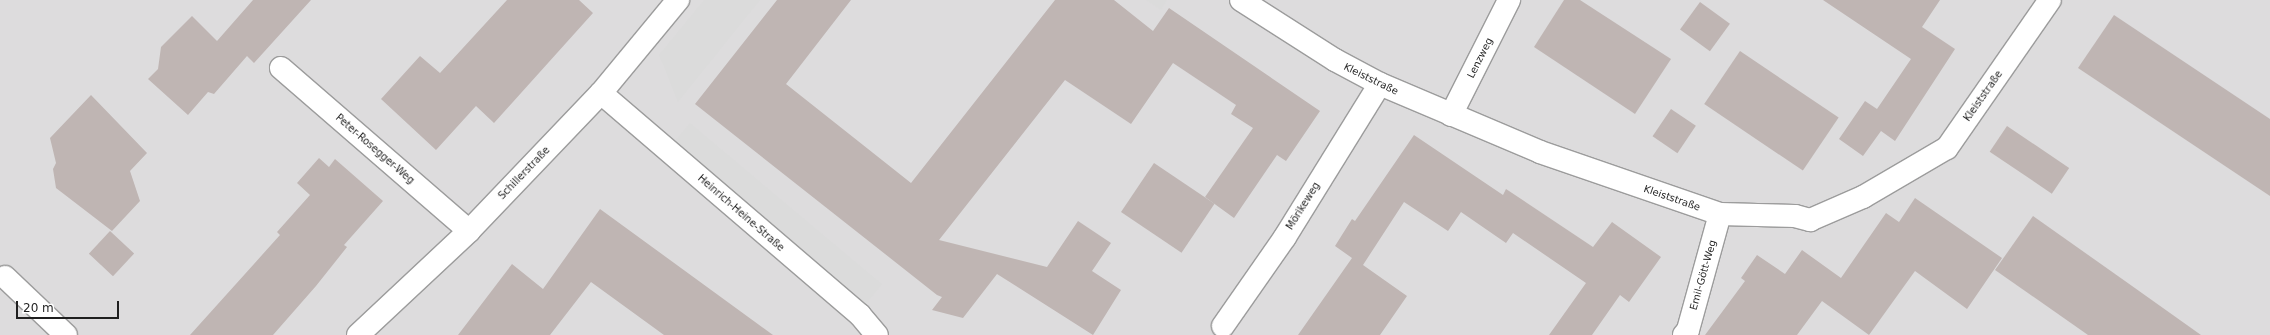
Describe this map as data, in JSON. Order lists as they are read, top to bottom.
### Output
{
  "streets": {
    "street": [
      "Lenzweg",
      "Kleiststraße",
      "Peter-Rosegger-Weg",
      "Schillerstraße",
      "Mörikeweg",
      "Heinrich-Heine-Straße",
      "Emil-Gött-Weg"
    ]
  },
  "crossings": [
    ["Lenzweg", "Kleiststraße"],
    ["Kleiststraße", "Mörikeweg"],
    ["Kleiststraße", "Emil-Gött-Weg"],
    ["Peter-Rosegger-Weg", "Schillerstraße"],
    ["Schillerstraße", "Heinrich-Heine-Straße"]
  ],
  "scale_bar": "20 m"
}
